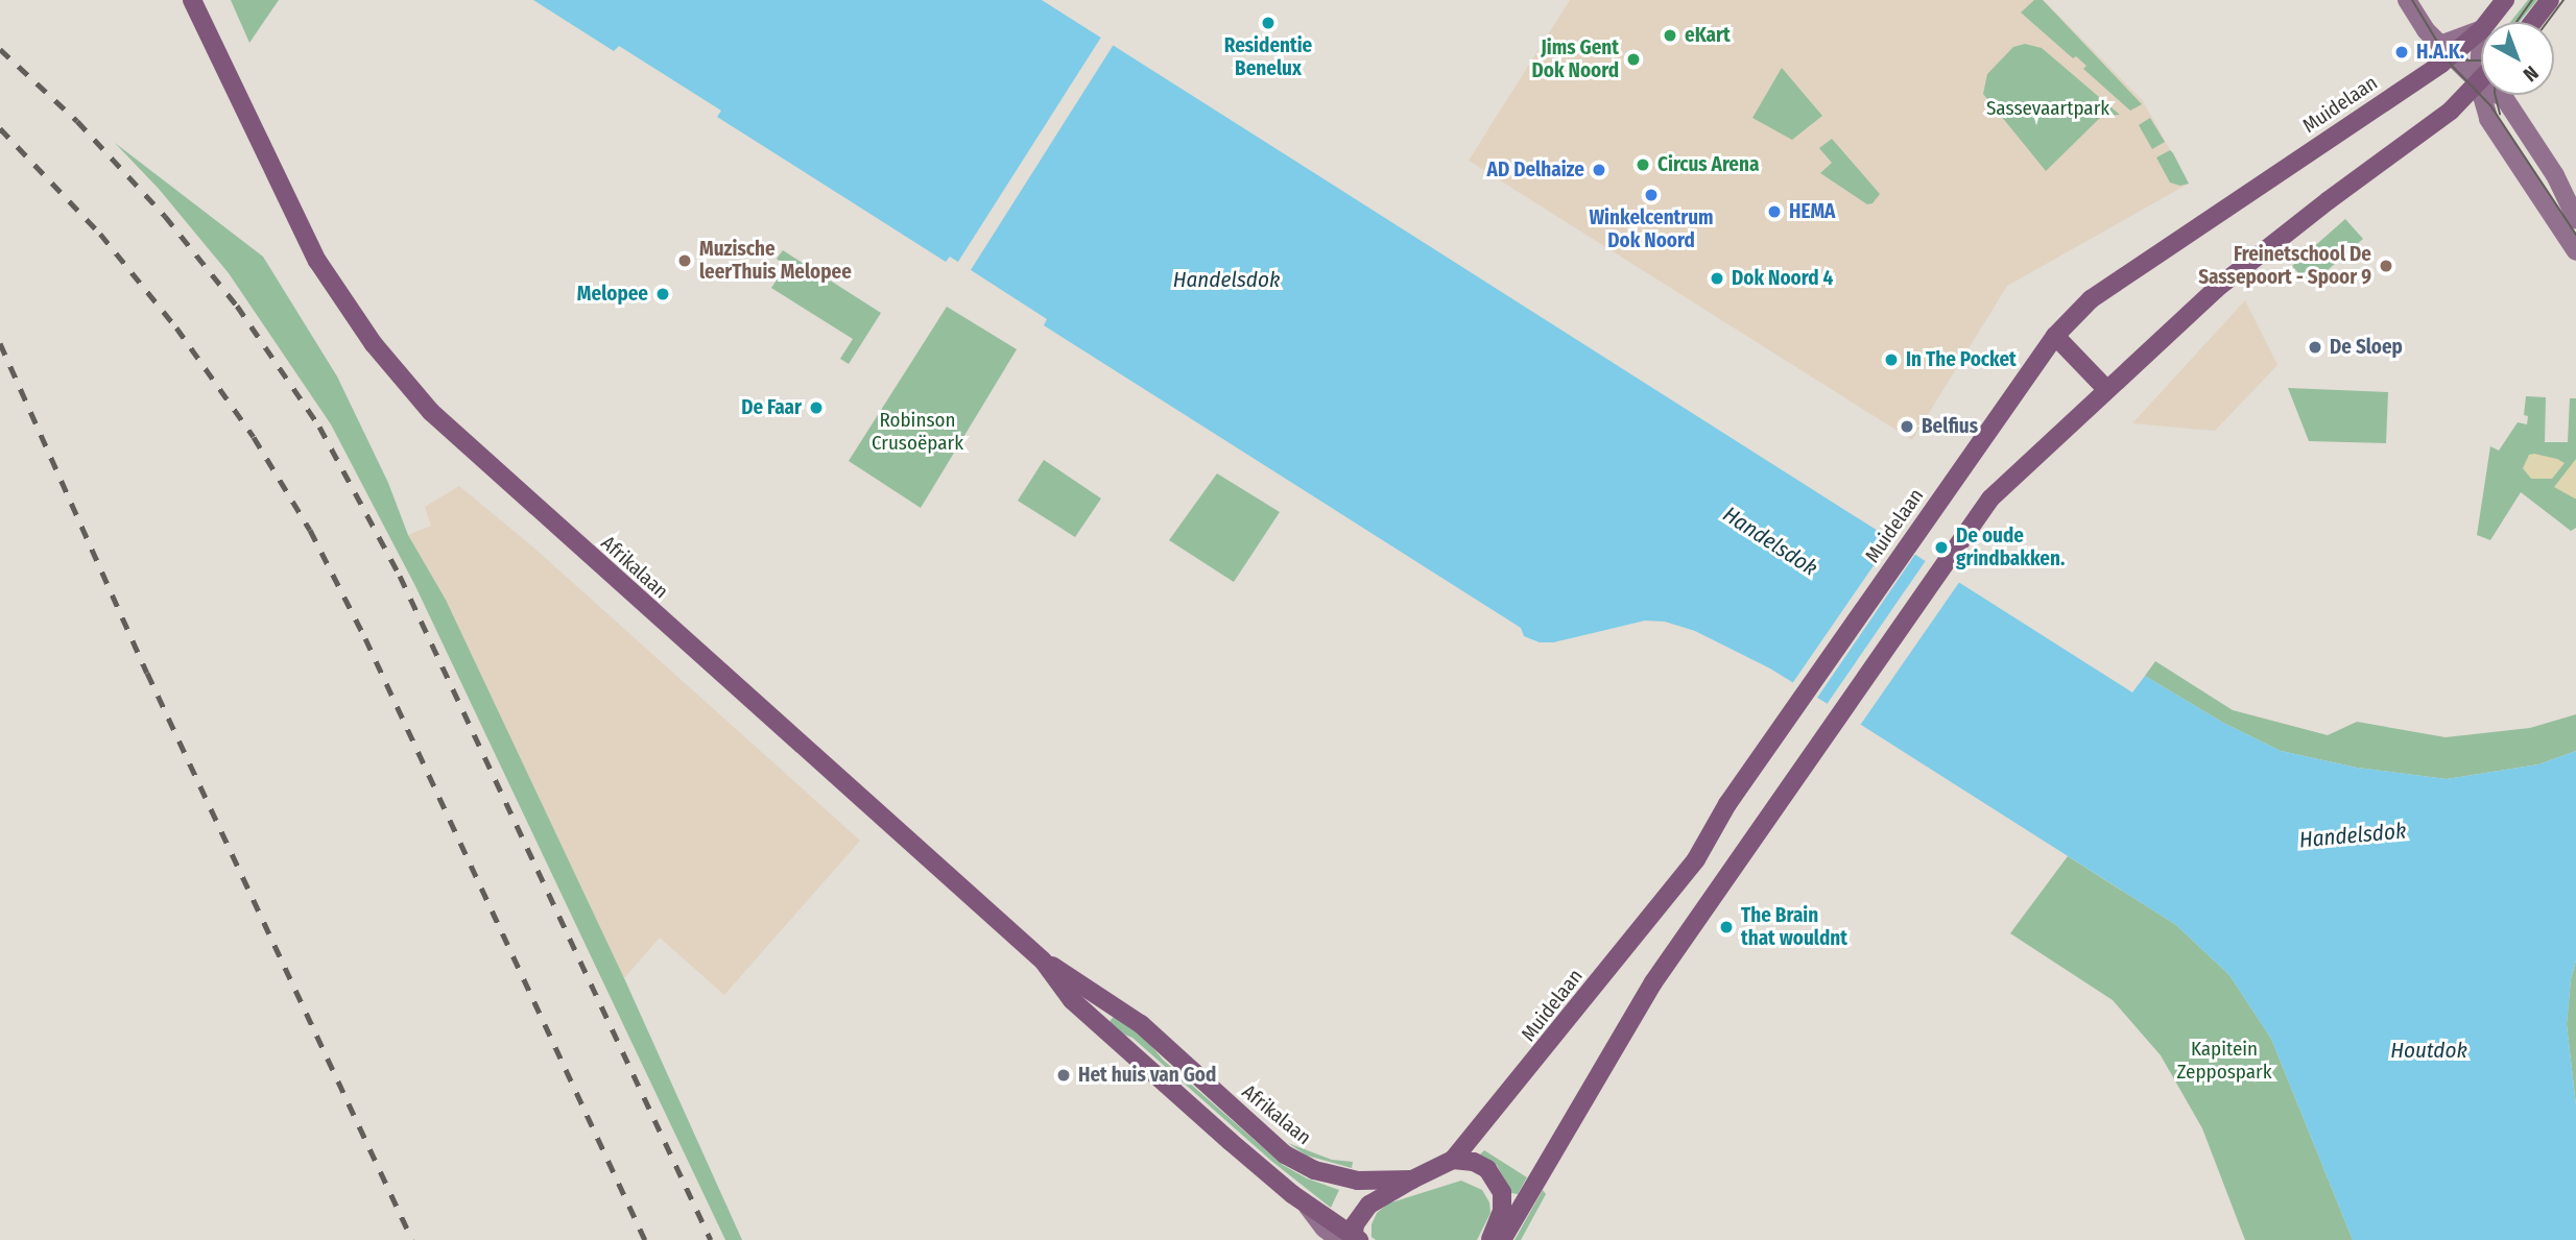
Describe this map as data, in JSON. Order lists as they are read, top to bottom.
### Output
{
  "streets": {
    "main road": ["Muidelaan", "Afrikalaan"]
  },
  "crossings": [
    ["Muidelaan", "Afrikalaan"]
  ],
  "water": ["Handelsdok", "Houtdok"],
  "parks": ["Sassevaartpark", "Robinson Crusoëpark", "Kapitein Zeppospark"],
  "places": [
    "Residentie Benelux",
    "eKart",
    "H.A.K.",
    "Jims Gent Dok Noord",
    "Circus Arena",
    "AD Delhaize",
    "Winkelcentrum Dok Noord",
    "HEMA",
    "Muzische leerThuis Melopee",
    "Freinetschool De Sassepoort - Spoor 9",
    "Dok Noord 4",
    "Melopee",
    "De Sloep",
    "In The Pocket",
    "De Faar",
    "Belfius",
    "De oude grindbakken.",
    "The Brain that wouldnt",
    "Het huis van God"
  ],
  "north": "bottom right"
}
